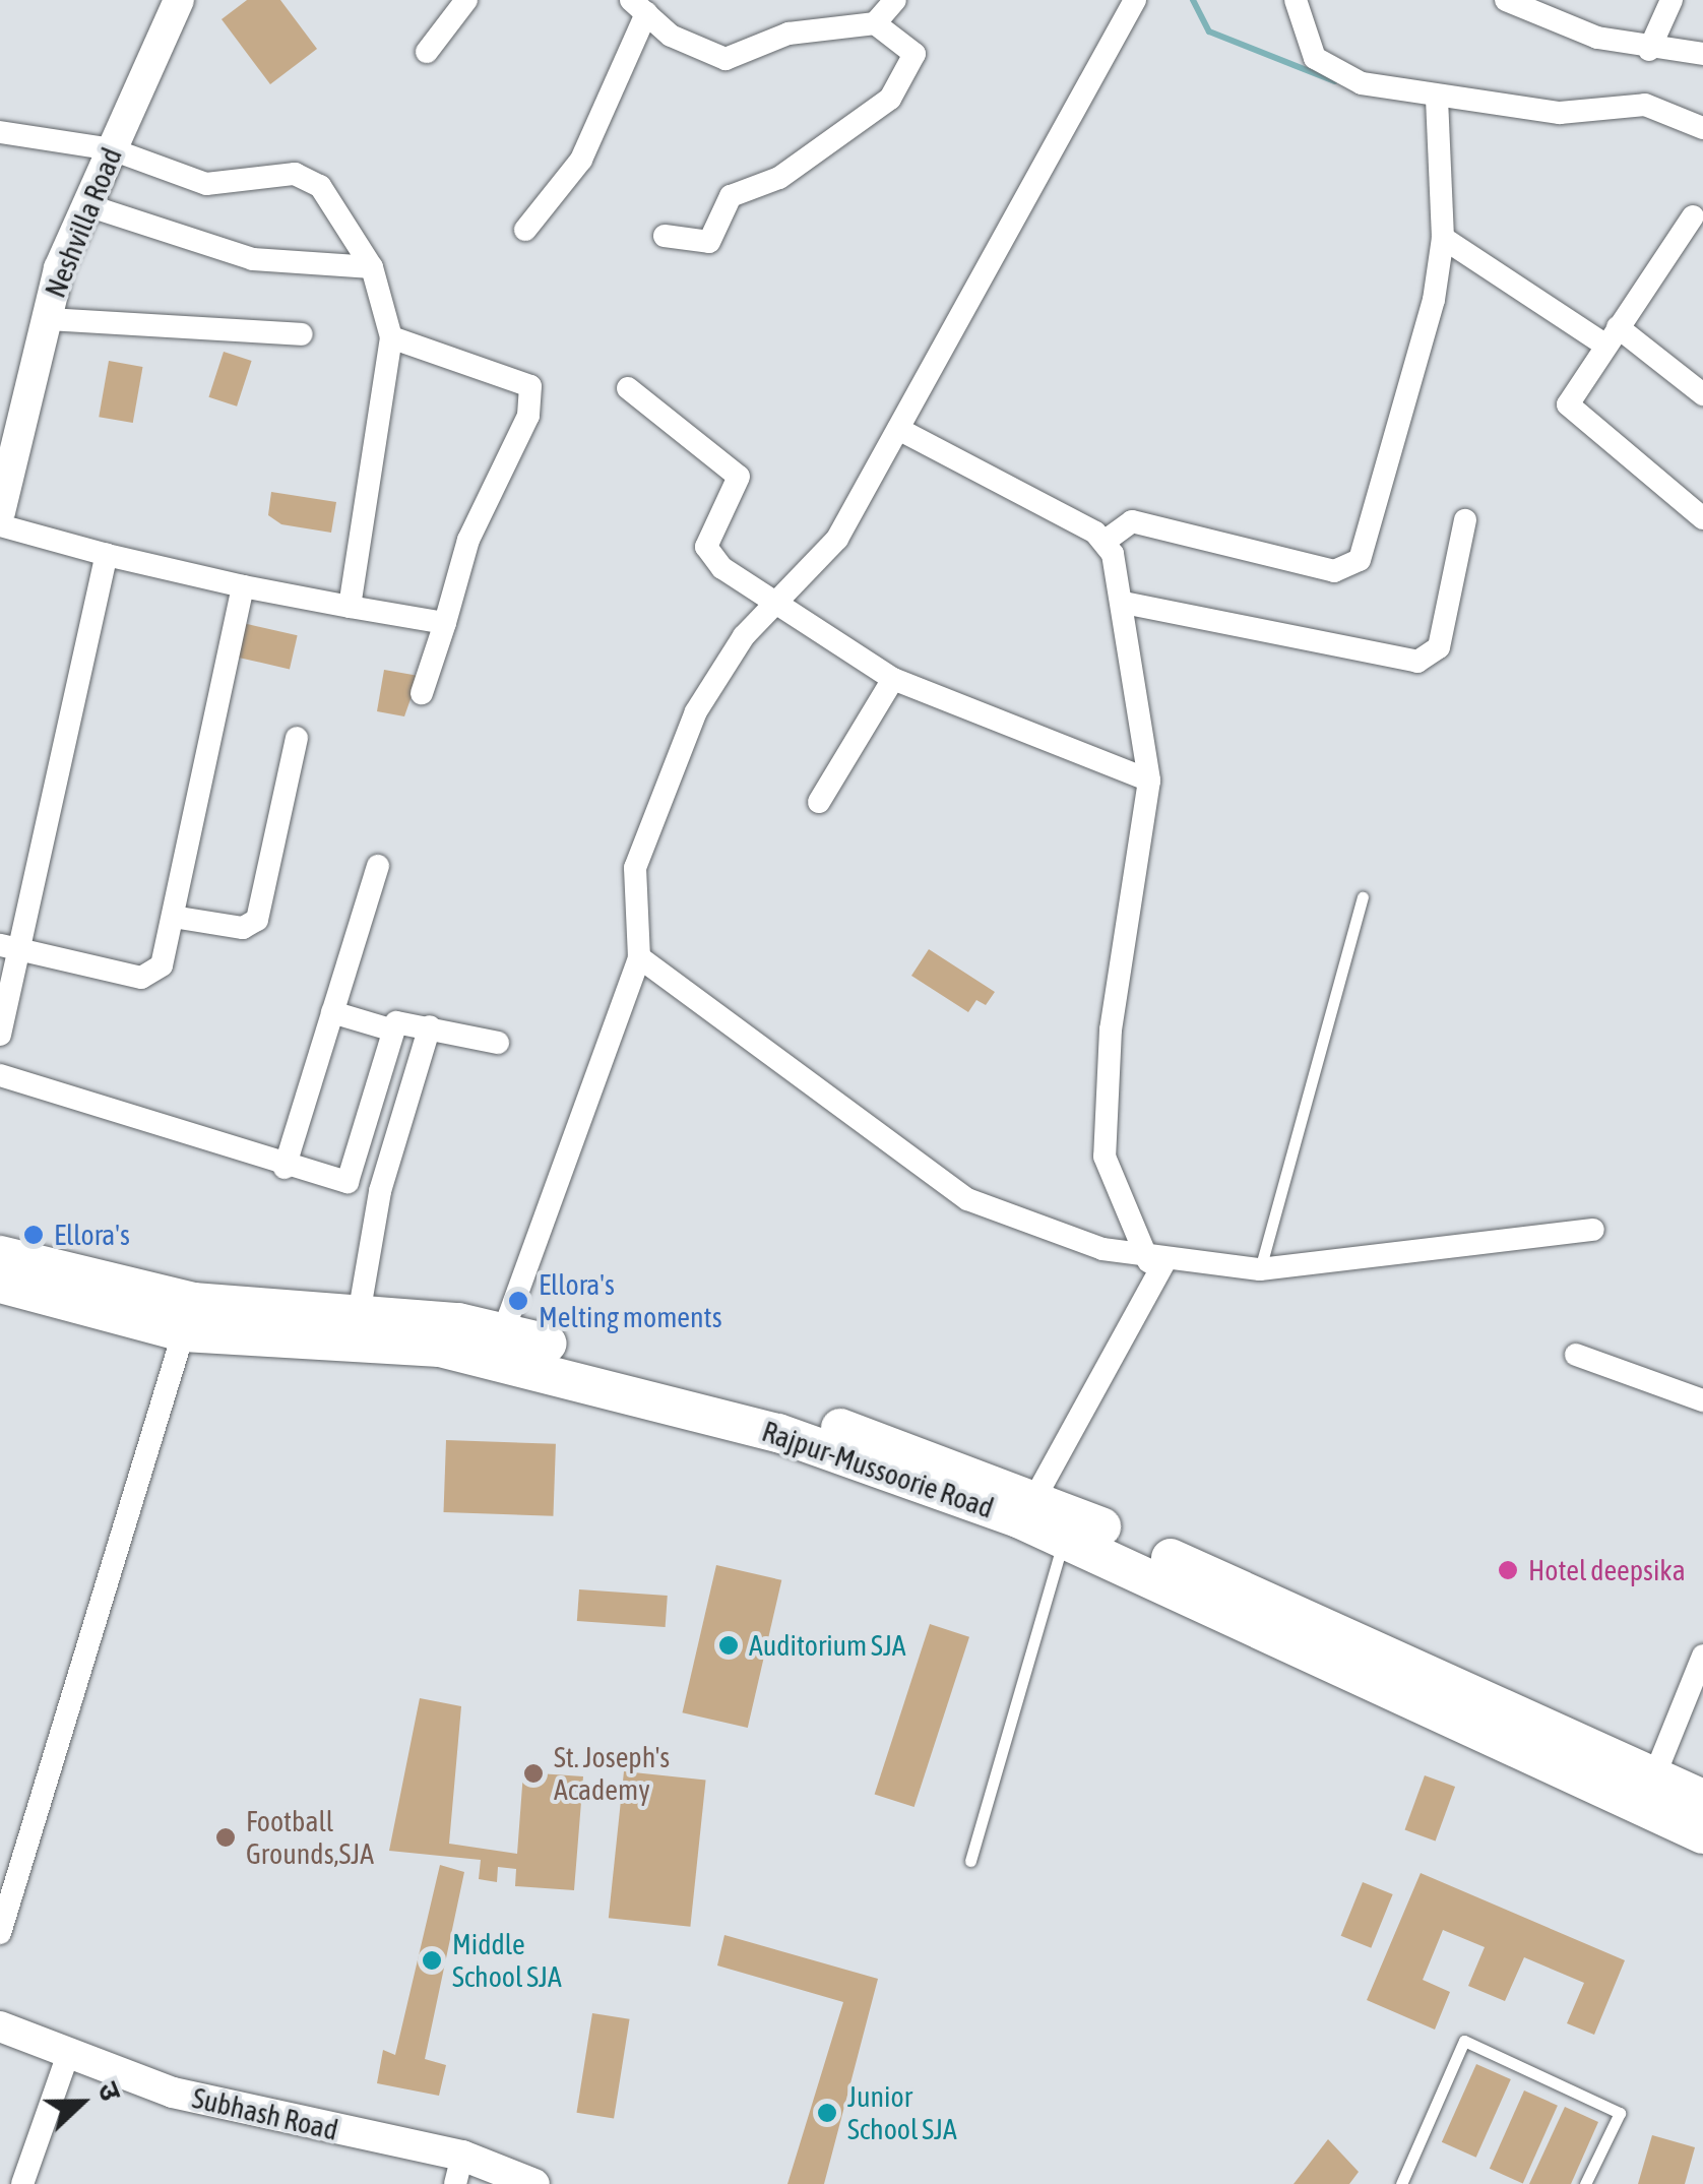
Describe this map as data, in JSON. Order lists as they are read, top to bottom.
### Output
{
  "streets": {
    "main road": ["Rajpur-Mussoorie Road"],
    "street": ["Neshvilla Road", "Subhash Road"]
  },
  "places": [
    "Ellora's",
    "Ellora's Melting moments",
    "Hotel deepsika",
    "Auditorium SJA",
    "St. Joseph's Academy",
    "Football Grounds,SJA",
    "Middle School SJA",
    "Junior School SJA"
  ],
  "north": "right"
}
